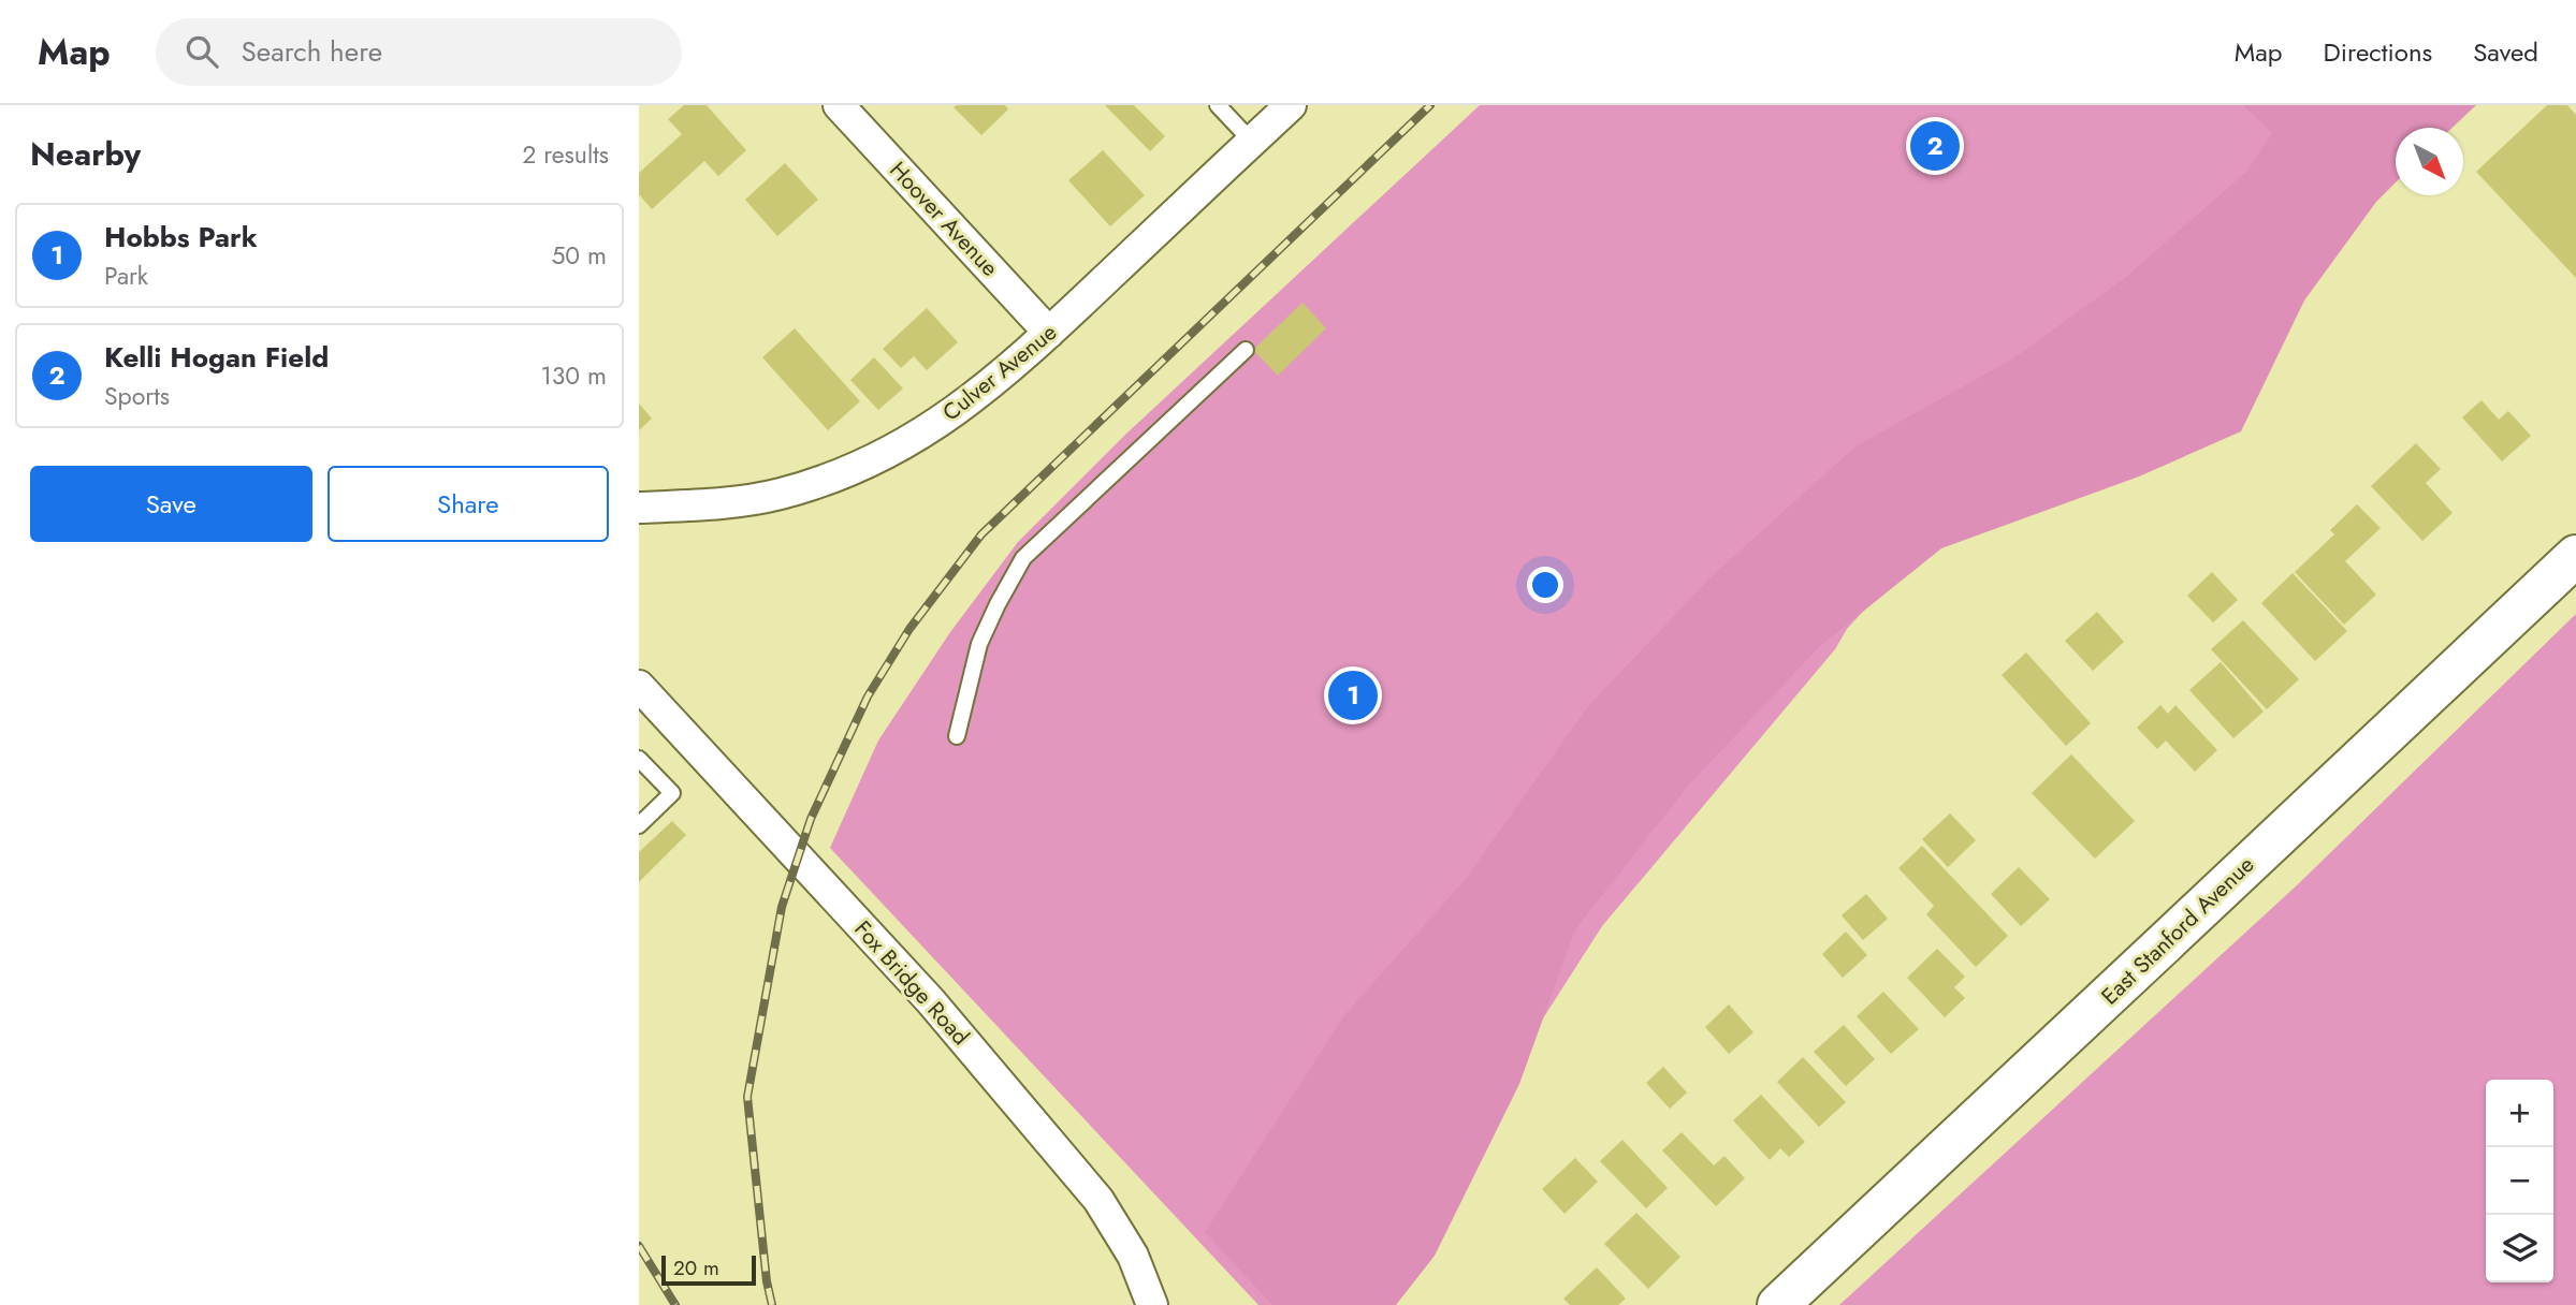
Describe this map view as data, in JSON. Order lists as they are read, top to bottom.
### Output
{
  "streets": {
    "main road": ["East Stanford Avenue"],
    "street": ["Hoover Avenue", "Culver Avenue", "Fox Bridge Road"]
  },
  "crossings": [
    ["Hoover Avenue", "Culver Avenue"]
  ],
  "scale_bar": "20 m",
  "north": "bottom right",
  "page": {
    "header": "Map",
    "search": "Search here",
    "nav": ["Map", "Directions", "Saved"],
    "heading": ["Nearby", "2 results"],
    "pins": ["2", "1"],
    "list": [
      {
        "mark": "1",
        "name": "Hobbs Park",
        "note": "Park",
        "value": "50 m"
      },
      {
        "mark": "2",
        "name": "Kelli Hogan Field",
        "note": "Sports",
        "value": "130 m"
      }
    ],
    "buttons": ["Save", "Share"],
    "map_buttons": ["+", "−"],
    "scale": "20 m"
  }
}
